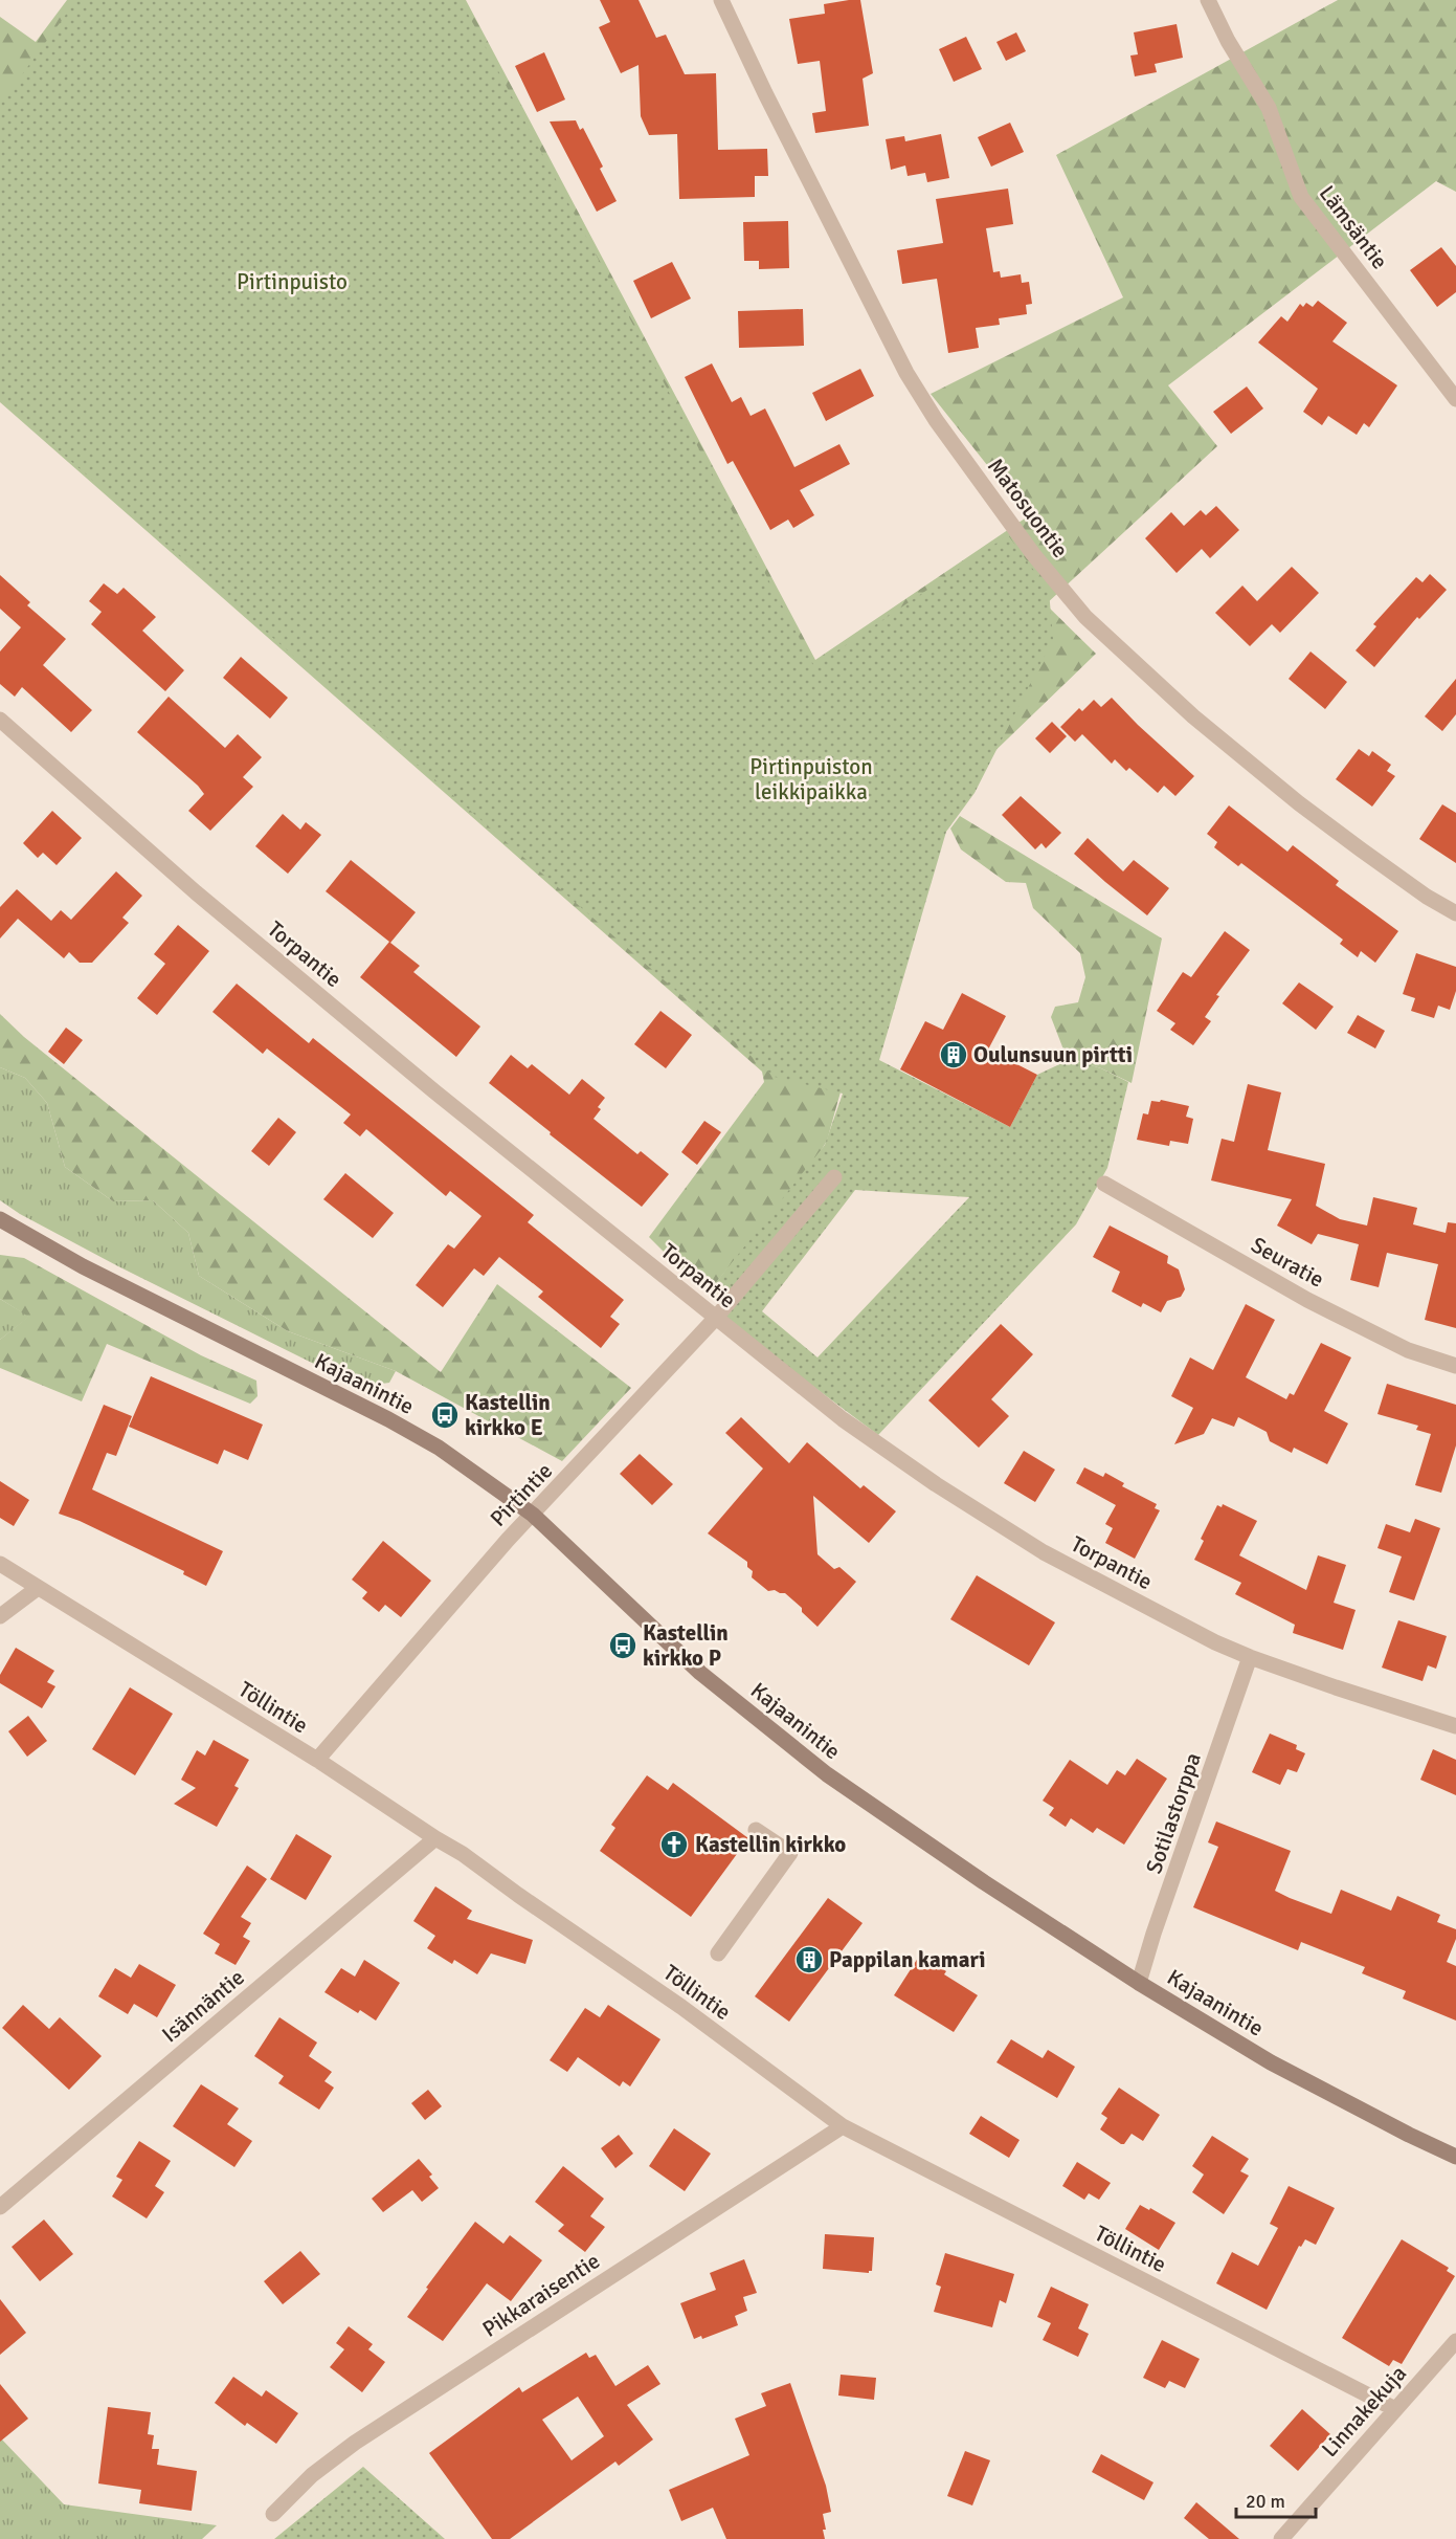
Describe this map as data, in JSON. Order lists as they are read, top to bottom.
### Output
{
  "streets": {
    "main road": ["Kajaanintie"],
    "street": [
      "Lämsäntie",
      "Matosuontie",
      "Torpantie",
      "Seuratie",
      "Pirtintie",
      "Töllintie",
      "Sotilastorppa",
      "Isännäntie",
      "Pikkaraisentie",
      "Linnakekuja"
    ]
  },
  "crossings": [
    ["Torpantie", "Pirtintie"],
    ["Torpantie", "Sotilastorppa"],
    ["Kajaanintie", "Pirtintie"],
    ["Kajaanintie", "Sotilastorppa"],
    ["Pirtintie", "Töllintie"],
    ["Töllintie", "Isännäntie"],
    ["Töllintie", "Pikkaraisentie"],
    ["Töllintie", "Linnakekuja"]
  ],
  "parks": ["Pirtinpuisto", "Pirtinpuiston leikkipaikka"],
  "places": {
    "building": ["Oulunsuun pirtti", "Pappilan kamari"],
    "bus stop": ["Kastellin kirkko E", "Kastellin kirkko P"],
    "church": ["Kastellin kirkko"]
  },
  "scale_bar": "20 m"
}
